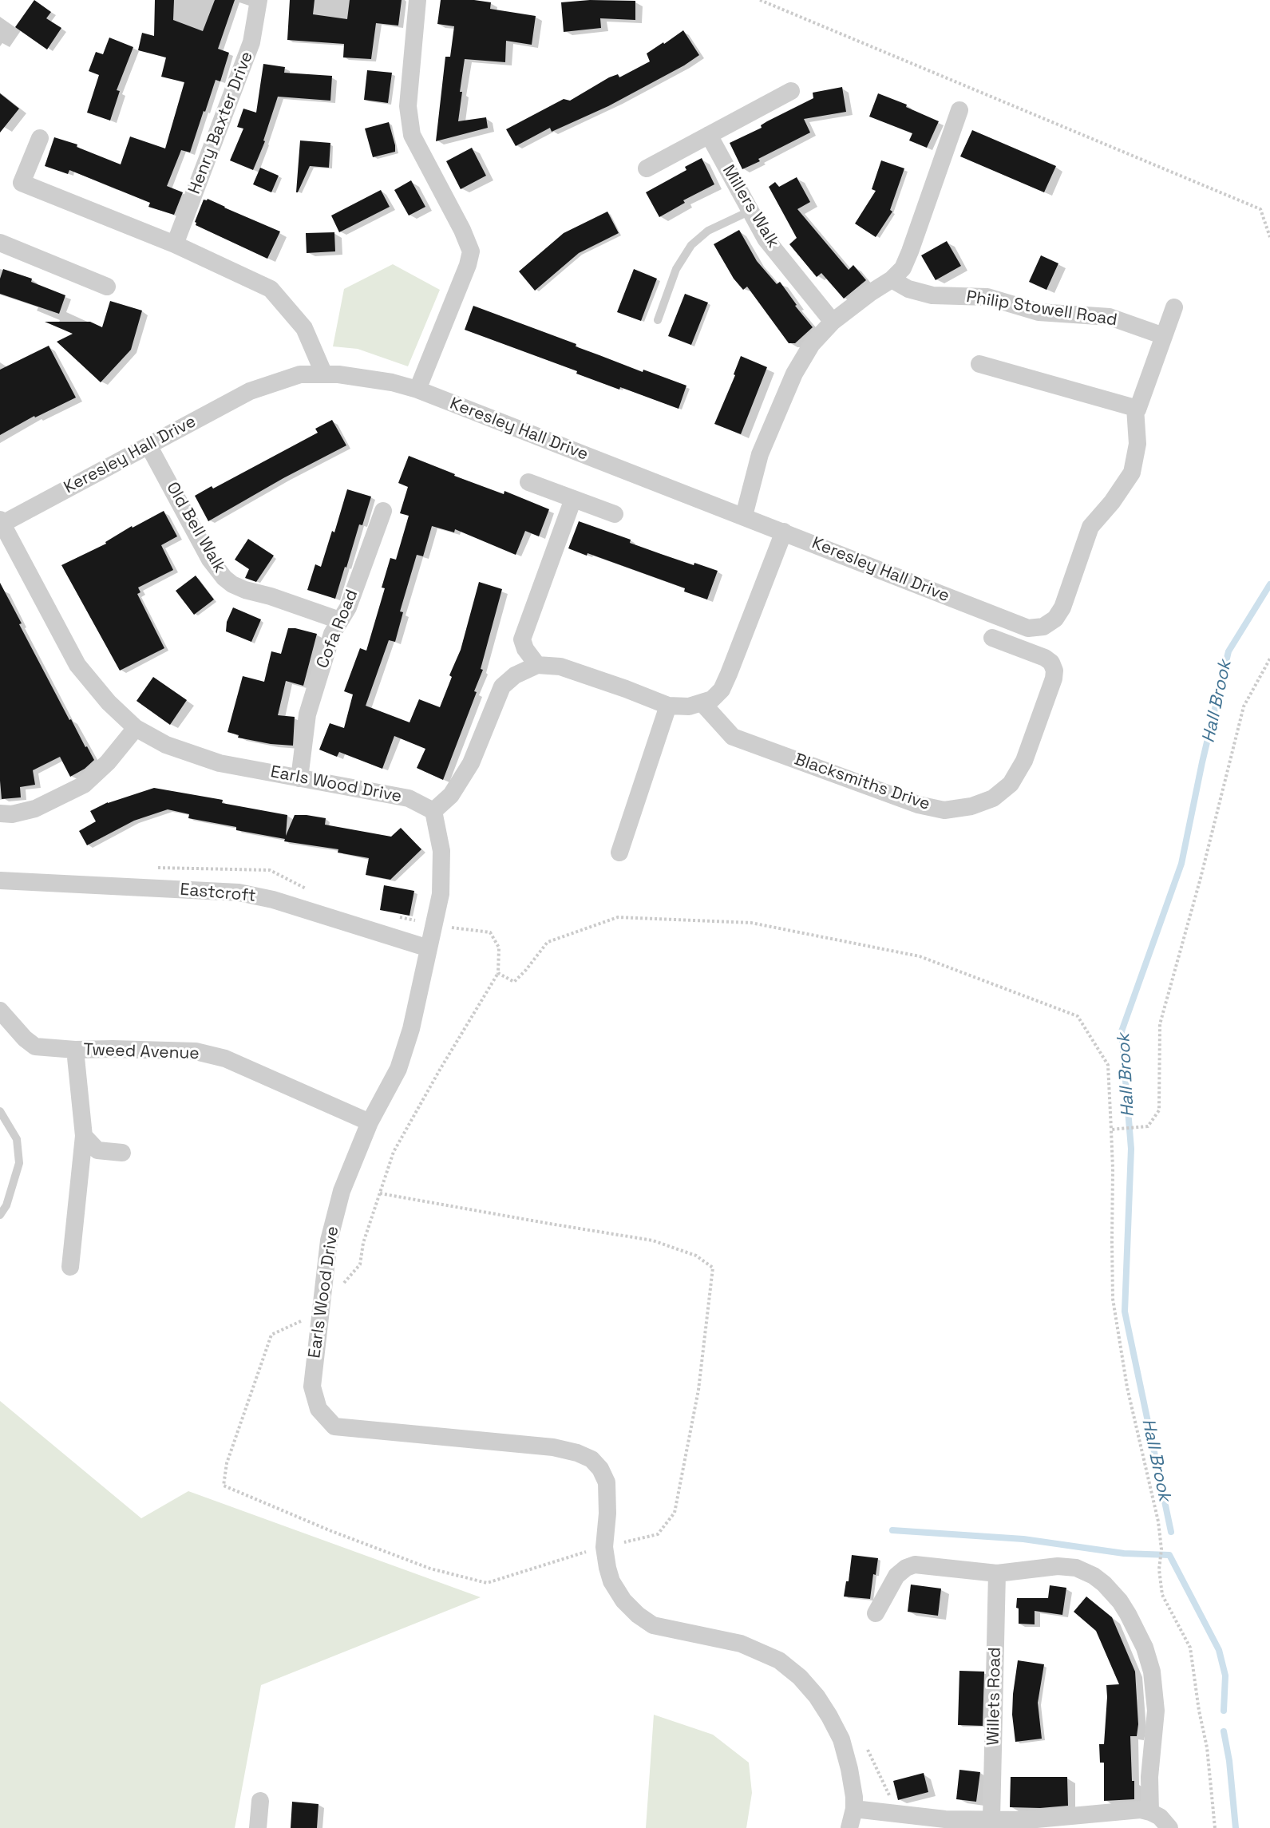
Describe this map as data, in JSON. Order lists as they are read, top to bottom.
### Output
{
  "streets": {
    "street": [
      "Henry Baxter Drive",
      "Millers Walk",
      "Philip Stowell Road",
      "Keresley Hall Drive",
      "Old Bell Walk",
      "Cofa Road",
      "Blacksmiths Drive",
      "Earls Wood Drive",
      "Eastcroft",
      "Tweed Avenue",
      "Willets Road"
    ]
  },
  "crossings": [
    ["Keresley Hall Drive", "Old Bell Walk"],
    ["Keresley Hall Drive", "Earls Wood Drive"],
    ["Old Bell Walk", "Cofa Road"],
    ["Cofa Road", "Earls Wood Drive"],
    ["Earls Wood Drive", "Eastcroft"],
    ["Earls Wood Drive", "Tweed Avenue"]
  ],
  "water": ["Hall Brook"]
}
